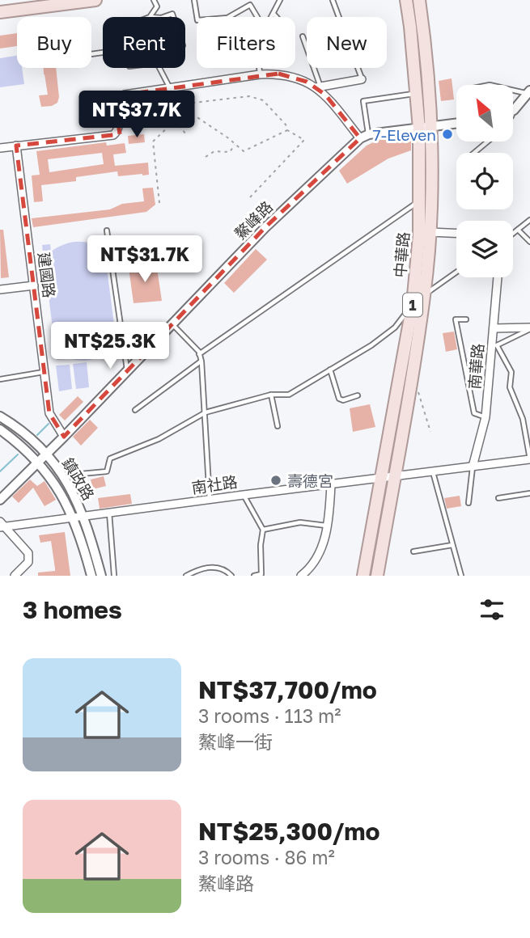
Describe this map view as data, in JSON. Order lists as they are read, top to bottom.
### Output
{
  "streets": {
    "main road": ["中華路", "1"],
    "street": [
      "鰲峰路",
      "建國路",
      "南華路",
      "鎮政路",
      "南社路"
    ]
  },
  "crossings": [
    ["鰲峰路", "建國路"],
    ["鰲峰路", "鎮政路"],
    ["中華路", "南社路"],
    ["南華路", "南社路"],
    ["鎮政路", "南社路"]
  ],
  "places": ["7-Eleven", "壽德宮"],
  "north": "top left",
  "page": {
    "chip": [
      "Buy",
      "Rent",
      "Filters",
      "New"
    ],
    "price": ["NT$37.7K", "NT$31.7K", "NT$25.3K"],
    "heading": "3 homes",
    "list": [
      {
        "name": "NT$37,700/mo",
        "note": "3 rooms · 113 m² · 鰲峰一街"
      },
      {
        "name": "NT$25,300/mo",
        "note": "3 rooms · 86 m² · 鰲峰路"
      }
    ]
  }
}
